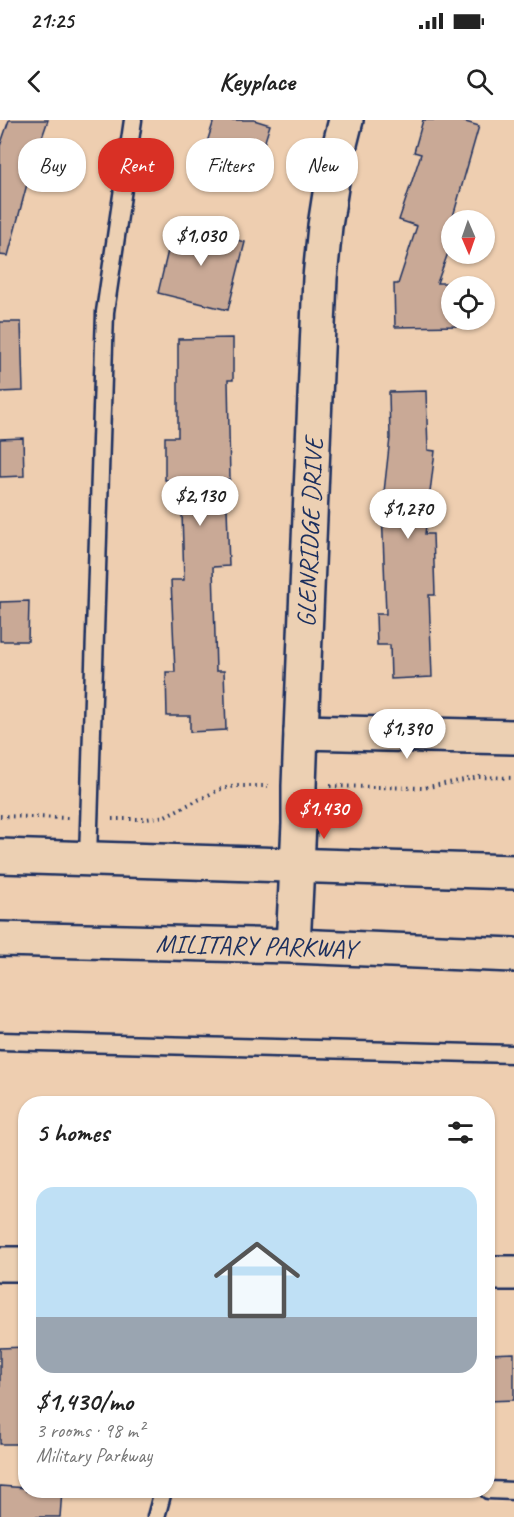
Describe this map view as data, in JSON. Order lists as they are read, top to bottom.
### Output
{
  "streets": {
    "street": ["GLENRIDGE DRIVE", "MILITARY PARKWAY"]
  },
  "crossings": [
    ["GLENRIDGE DRIVE", "MILITARY PARKWAY"]
  ],
  "north": "bottom",
  "page": {
    "status": "21:25",
    "header": "Keyplace",
    "chip": [
      "Buy",
      "Rent",
      "Filters",
      "New"
    ],
    "price": [
      "$1,030",
      "$2,130",
      "$1,270",
      "$1,390",
      "$1,430"
    ],
    "heading": "5 homes",
    "list": [
      {
        "name": "$1,430/mo",
        "note": "3 rooms · 98 m² · Military Parkway"
      }
    ]
  }
}
